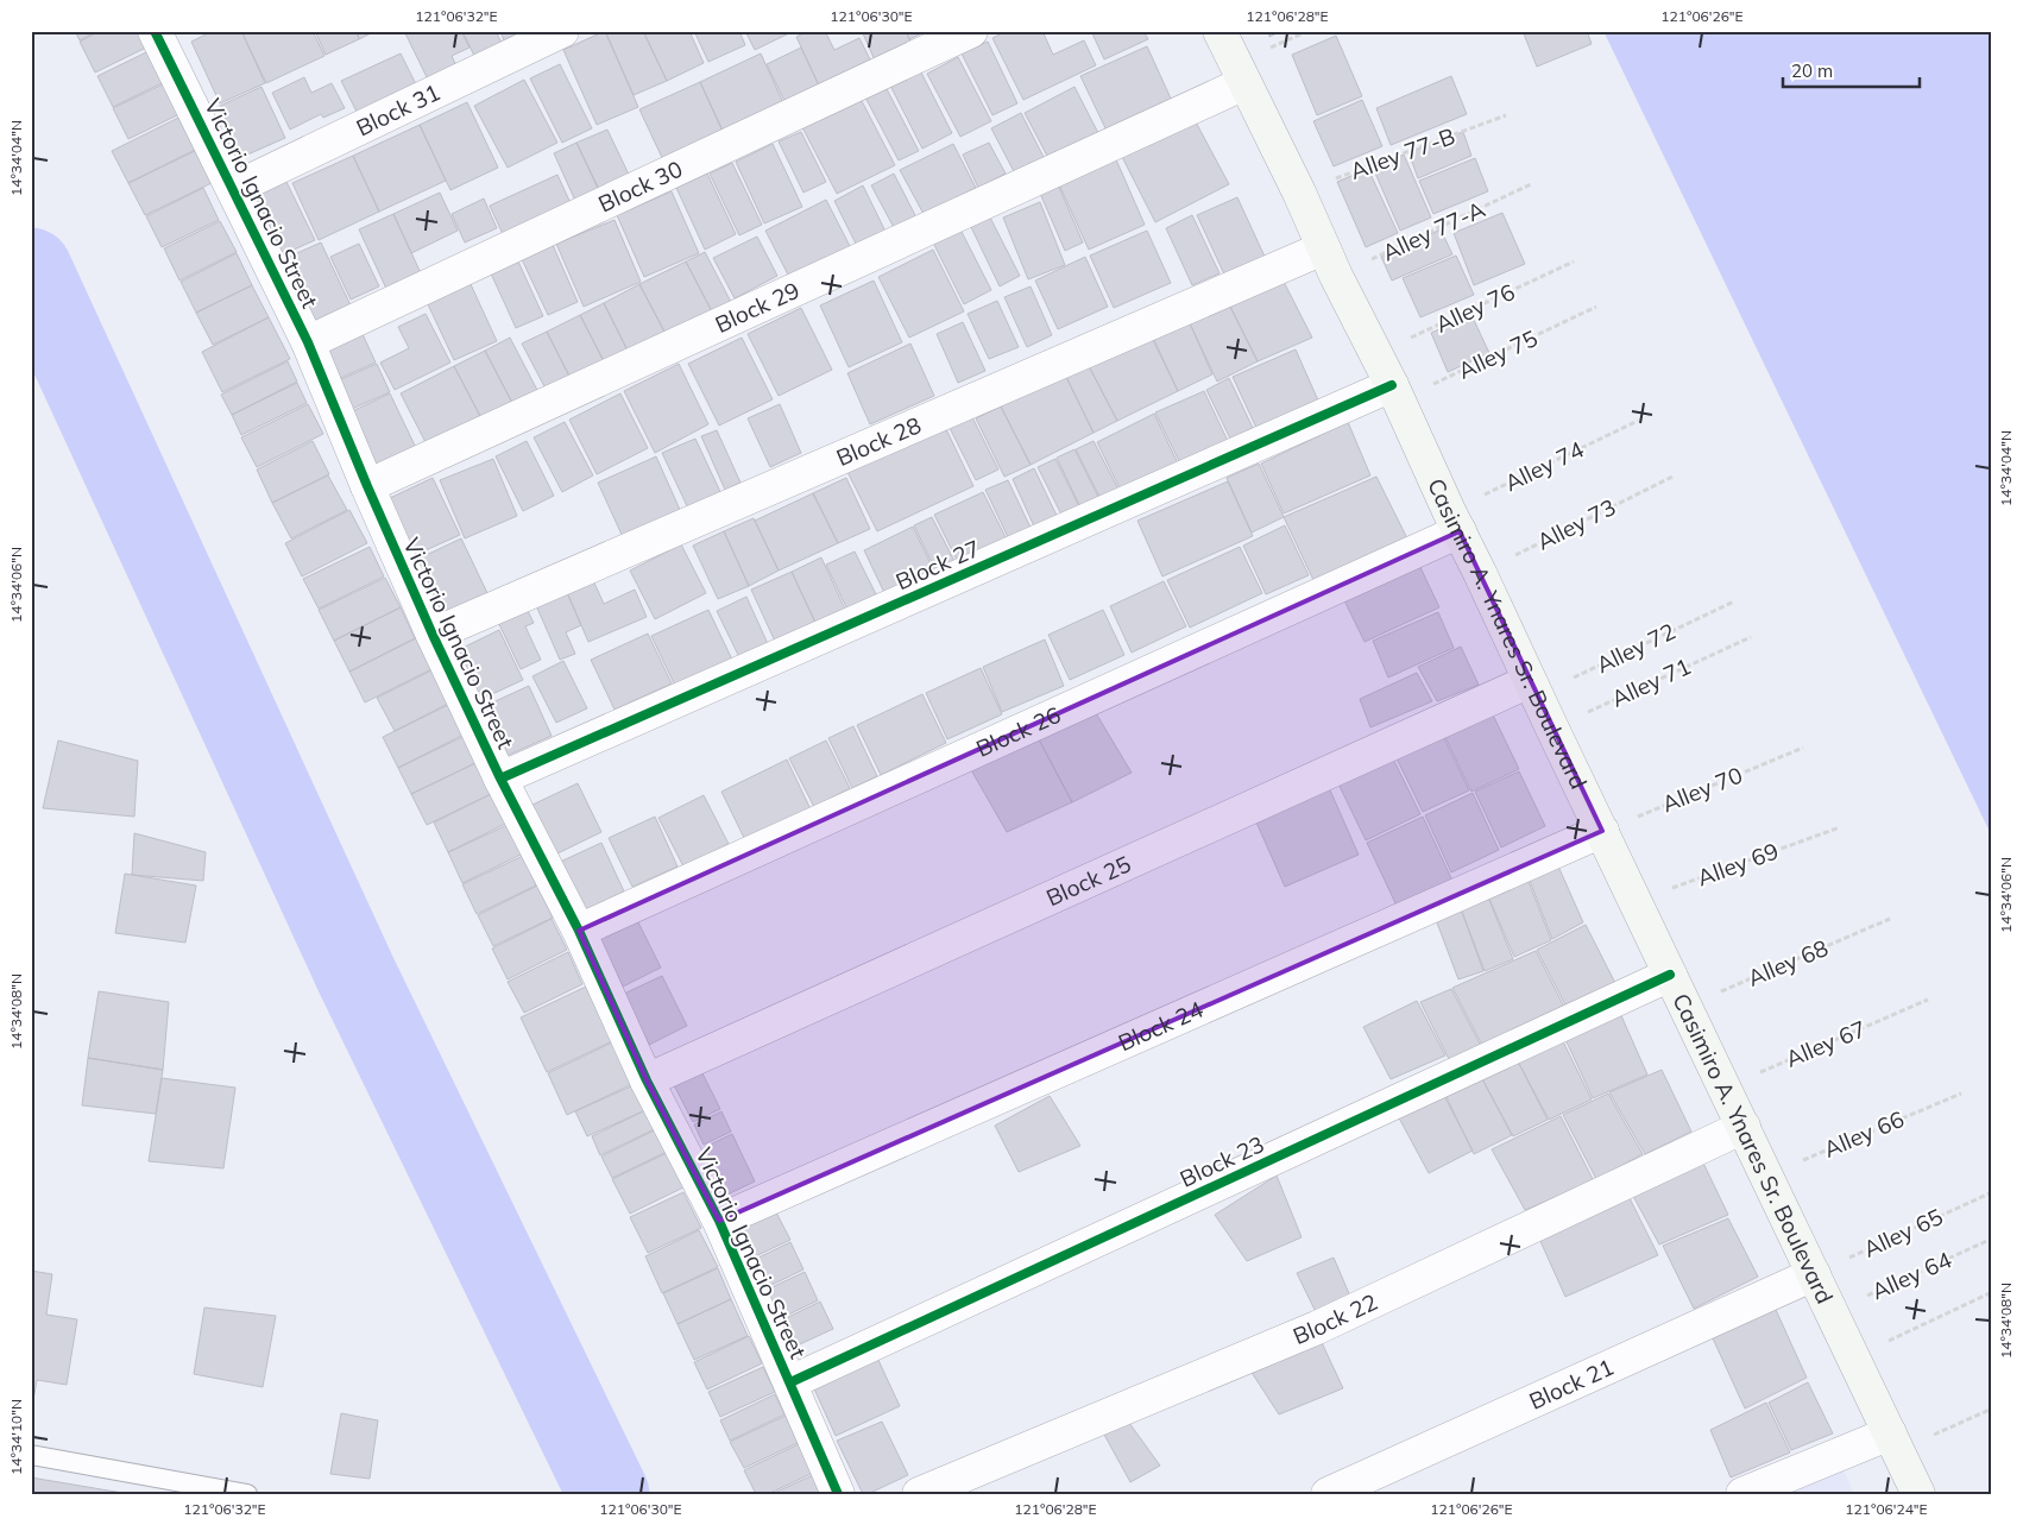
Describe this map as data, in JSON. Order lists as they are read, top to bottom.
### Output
{
  "streets": {
    "main road": ["Casimiro A. Ynares Sr. Boulevard"],
    "street": [
      "Block 31",
      "Block 30",
      "Victorio Ignacio Street",
      "Block 29",
      "Block 28",
      "Block 27",
      "Block 26",
      "Block 25",
      "Block 24",
      "Block 23",
      "Block 22",
      "Block 21"
    ],
    "path": [
      "Alley 77-B",
      "Alley 77-A",
      "Alley 76",
      "Alley 75",
      "Alley 74",
      "Alley 73",
      "Alley 72",
      "Alley 71",
      "Alley 70",
      "Alley 69",
      "Alley 68",
      "Alley 67",
      "Alley 66",
      "Alley 65",
      "Alley 64"
    ]
  },
  "crossings": [
    ["Block 31", "Victorio Ignacio Street"],
    ["Alley 77-B", "Casimiro A. Ynares Sr. Boulevard"],
    ["Block 30", "Victorio Ignacio Street"],
    ["Victorio Ignacio Street", "Block 29"],
    ["Victorio Ignacio Street", "Block 28"],
    ["Victorio Ignacio Street", "Block 27"],
    ["Victorio Ignacio Street", "Block 26"],
    ["Victorio Ignacio Street", "Block 25"],
    ["Victorio Ignacio Street", "Block 24"],
    ["Victorio Ignacio Street", "Block 23"],
    ["Alley 77-A", "Block 28"],
    ["Alley 77-A", "Casimiro A. Ynares Sr. Boulevard"],
    ["Block 29", "Casimiro A. Ynares Sr. Boulevard"],
    ["Alley 76", "Casimiro A. Ynares Sr. Boulevard"],
    ["Alley 75", "Block 27"],
    ["Alley 75", "Casimiro A. Ynares Sr. Boulevard"],
    ["Block 28", "Casimiro A. Ynares Sr. Boulevard"],
    ["Alley 74", "Casimiro A. Ynares Sr. Boulevard"],
    ["Alley 74", "Block 26"],
    ["Alley 73", "Casimiro A. Ynares Sr. Boulevard"],
    ["Block 27", "Casimiro A. Ynares Sr. Boulevard"],
    ["Casimiro A. Ynares Sr. Boulevard", "Alley 72"],
    ["Casimiro A. Ynares Sr. Boulevard", "Alley 71"],
    ["Casimiro A. Ynares Sr. Boulevard", "Block 26"],
    ["Casimiro A. Ynares Sr. Boulevard", "Alley 70"],
    ["Casimiro A. Ynares Sr. Boulevard", "Alley 69"],
    ["Casimiro A. Ynares Sr. Boulevard", "Block 25"],
    ["Casimiro A. Ynares Sr. Boulevard", "Alley 68"],
    ["Casimiro A. Ynares Sr. Boulevard", "Block 24"],
    ["Casimiro A. Ynares Sr. Boulevard", "Alley 67"],
    ["Casimiro A. Ynares Sr. Boulevard", "Alley 66"],
    ["Casimiro A. Ynares Sr. Boulevard", "Block 23"],
    ["Casimiro A. Ynares Sr. Boulevard", "Alley 65"],
    ["Casimiro A. Ynares Sr. Boulevard", "Alley 64"],
    ["Casimiro A. Ynares Sr. Boulevard", "Block 22"],
    ["Casimiro A. Ynares Sr. Boulevard", "Block 21"],
    ["Alley 72", "Block 25"],
    ["Alley 70", "Block 24"],
    ["Alley 65", "Block 21"]
  ],
  "scale_bar": "20 m",
  "coordinates": [
    "121°06'32\"E",
    "121°06'30\"E",
    "121°06'28\"E",
    "121°06'26\"E",
    "14°34'04\"N",
    "14°34'06\"N",
    "14°34'08\"N",
    "14°34'10\"N",
    "121°06'24\"E"
  ]
}
